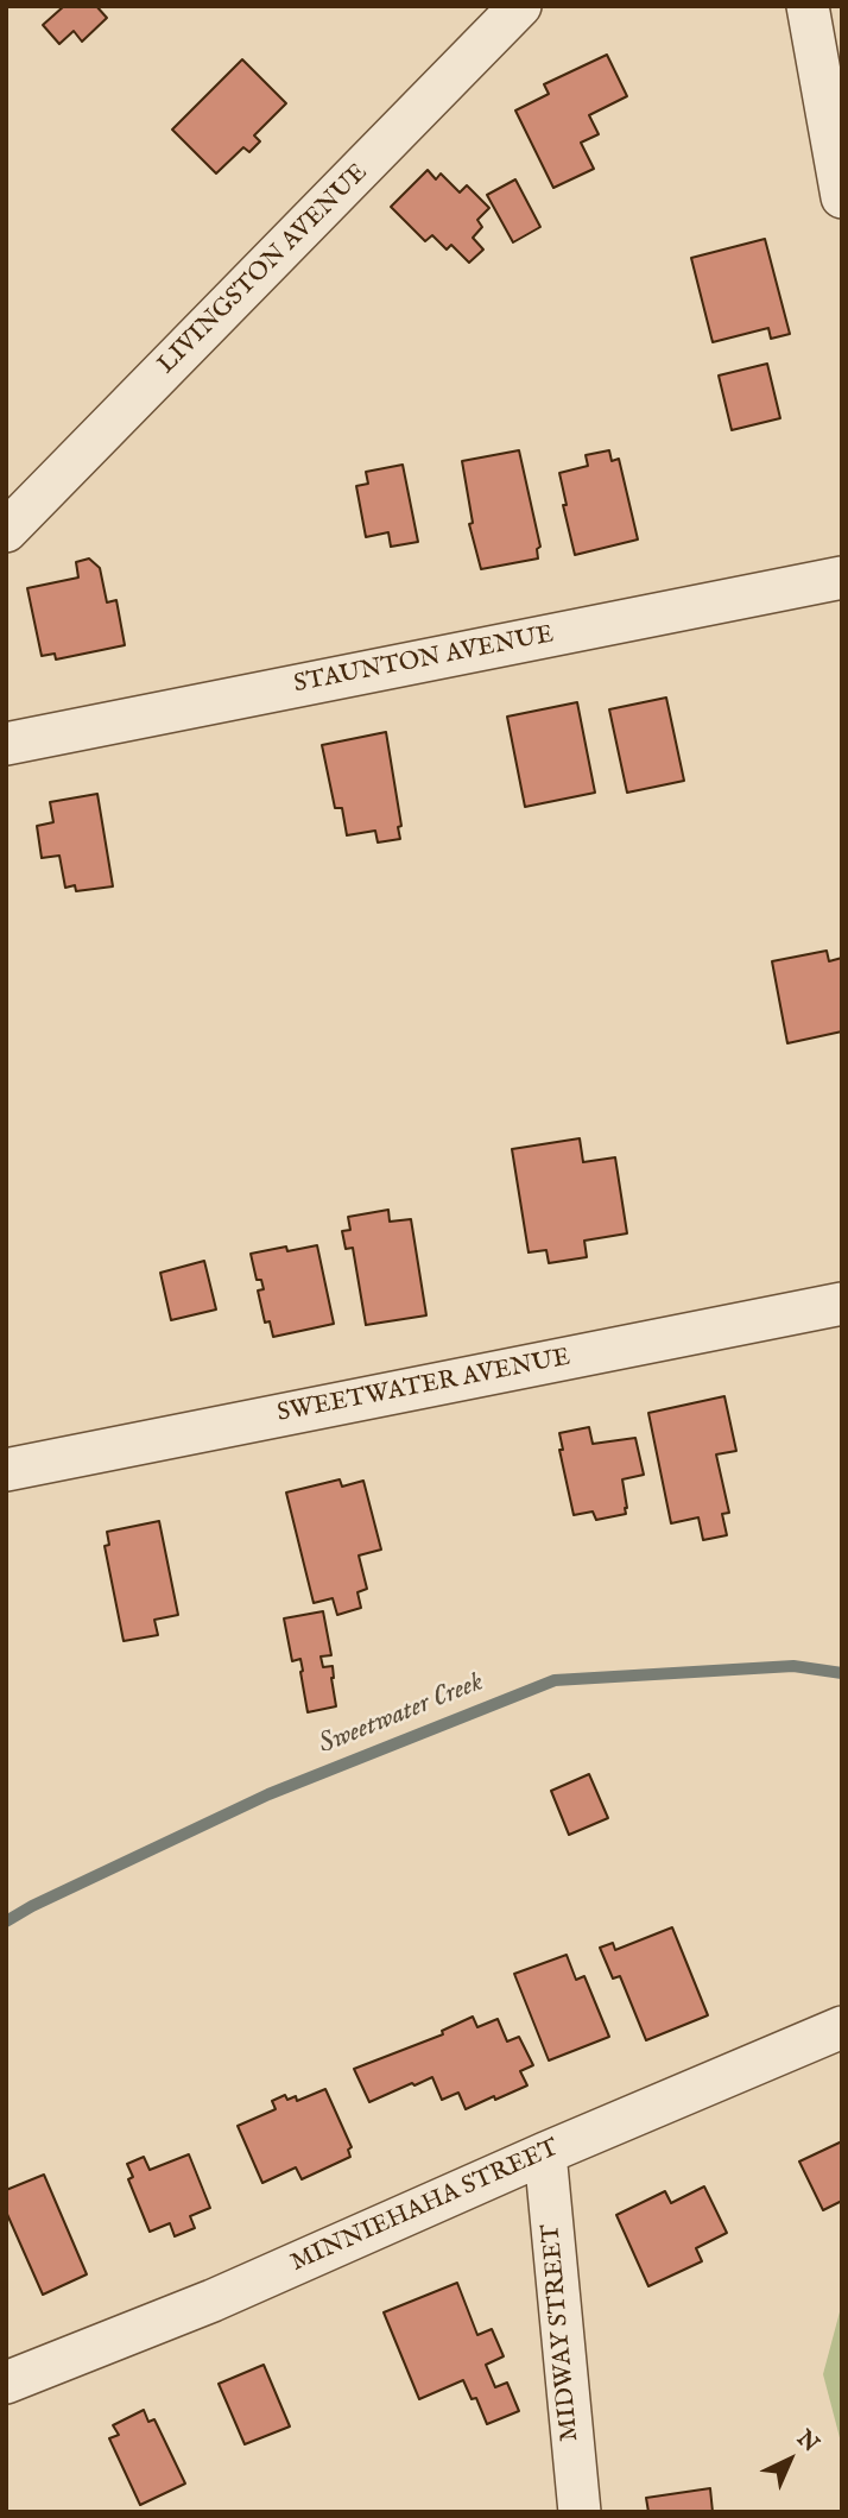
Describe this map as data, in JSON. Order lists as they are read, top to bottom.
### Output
{
  "streets": {
    "street": [
      "LIVINGSTON AVENUE",
      "STAUNTON AVENUE",
      "SWEETWATER AVENUE",
      "MINNIEHAHA STREET",
      "MIDWAY STREET"
    ]
  },
  "crossings": [
    ["MINNIEHAHA STREET", "MIDWAY STREET"]
  ],
  "water": ["Sweetwater Creek"],
  "north": "top right"
}
